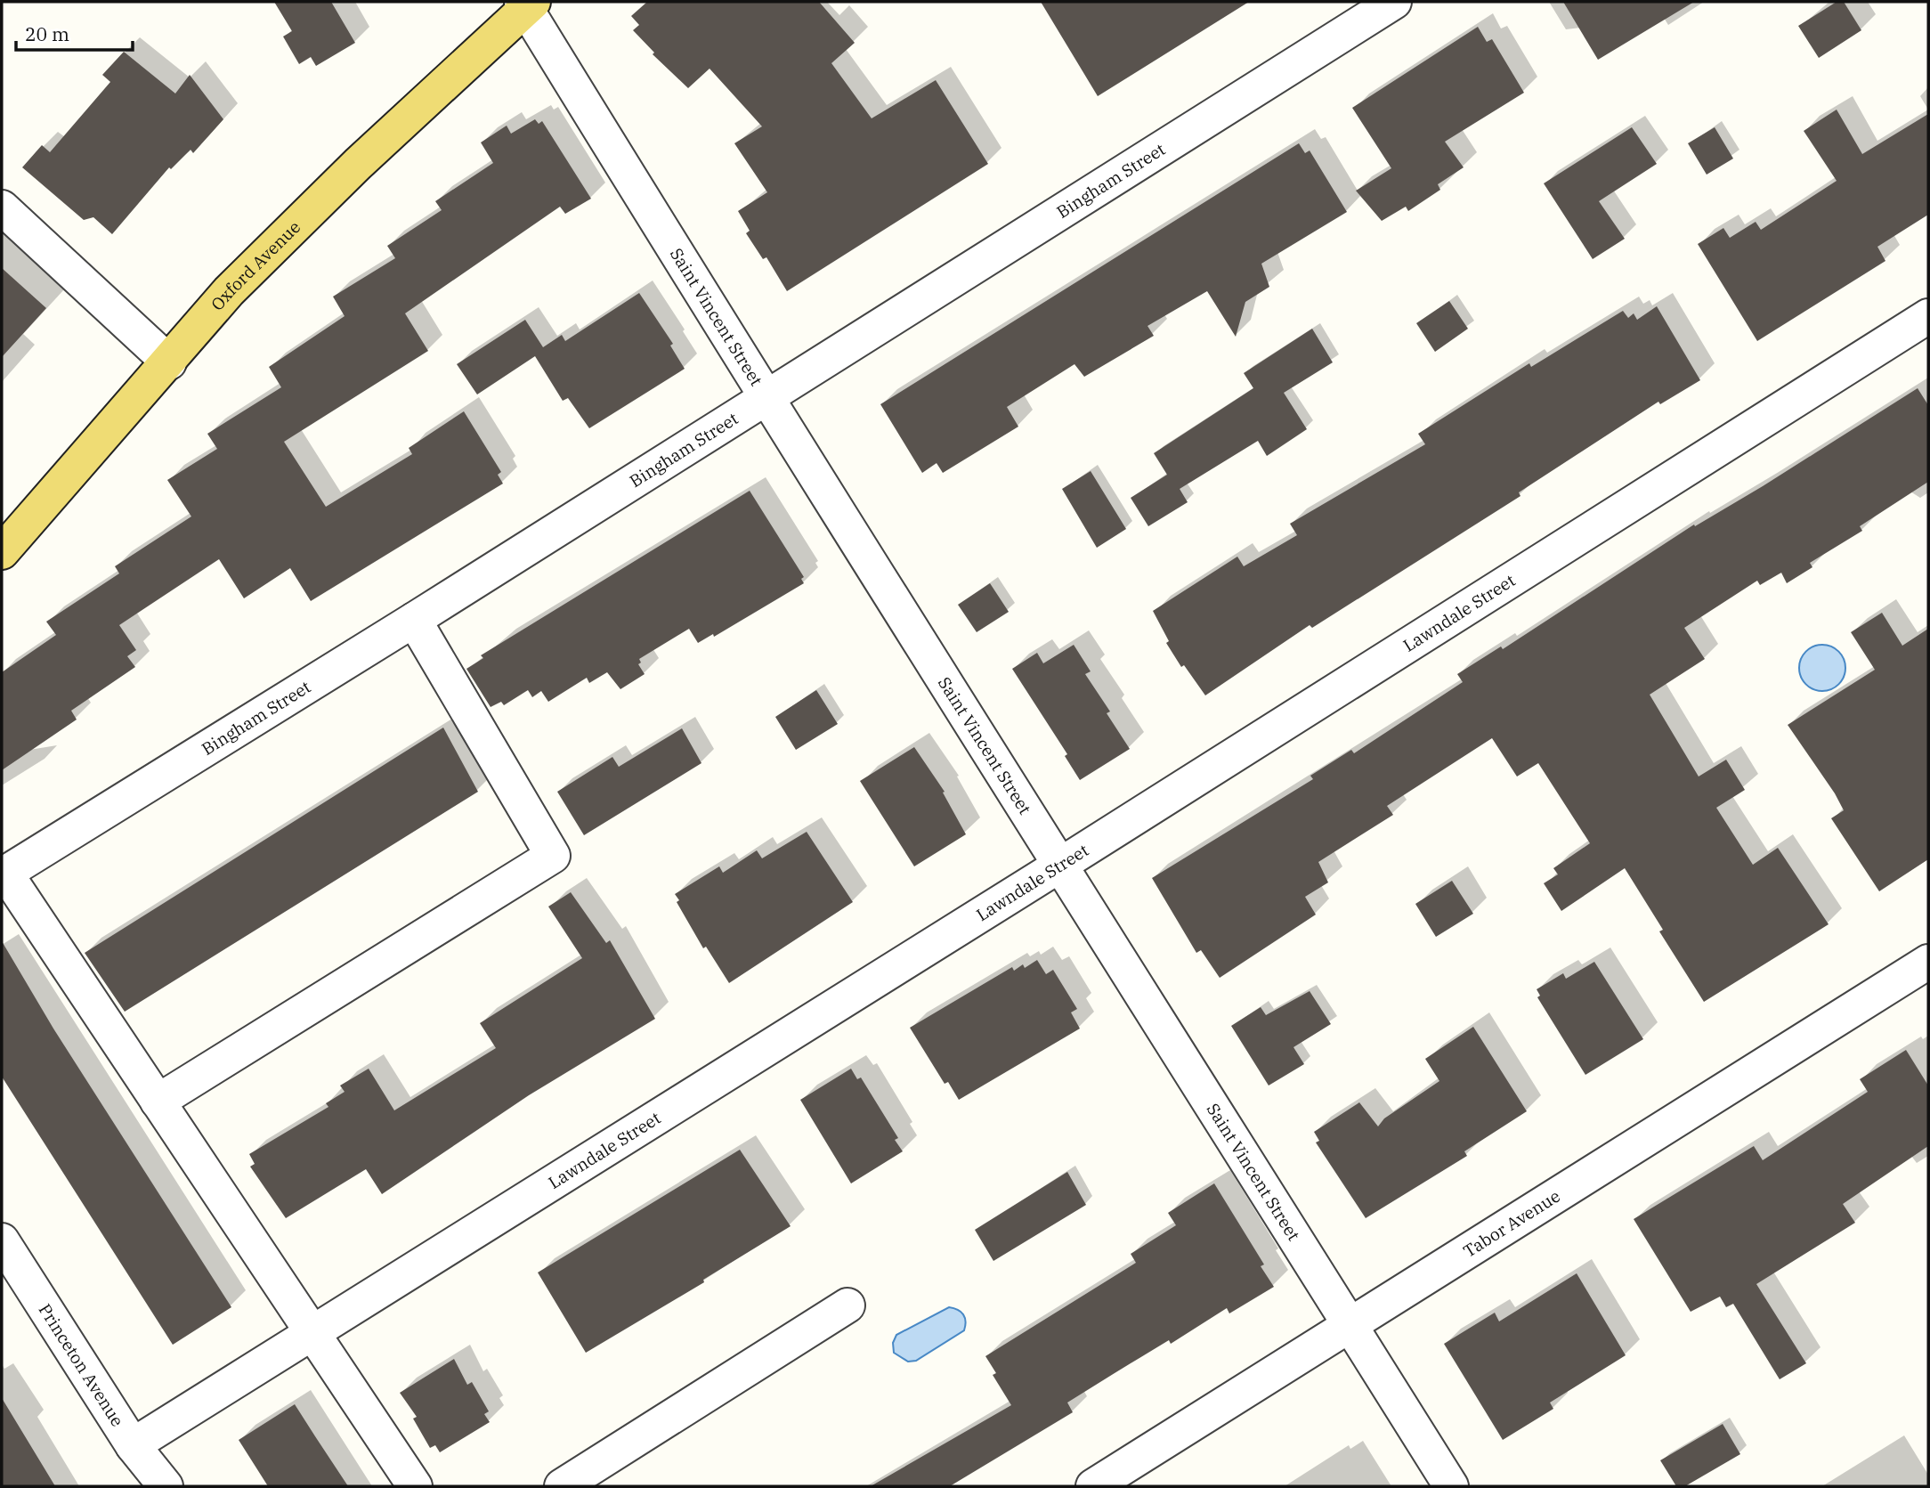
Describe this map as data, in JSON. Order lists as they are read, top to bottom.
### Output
{
  "streets": {
    "main road": ["Oxford Avenue"],
    "street": [
      "Bingham Street",
      "Saint Vincent Street",
      "Lawndale Street",
      "Tabor Avenue",
      "Princeton Avenue"
    ]
  },
  "crossings": [
    ["Bingham Street", "Saint Vincent Street"],
    ["Oxford Avenue", "Saint Vincent Street"],
    ["Saint Vincent Street", "Lawndale Street"],
    ["Saint Vincent Street", "Tabor Avenue"],
    ["Lawndale Street", "Princeton Avenue"]
  ],
  "scale_bar": "20 m"
}
